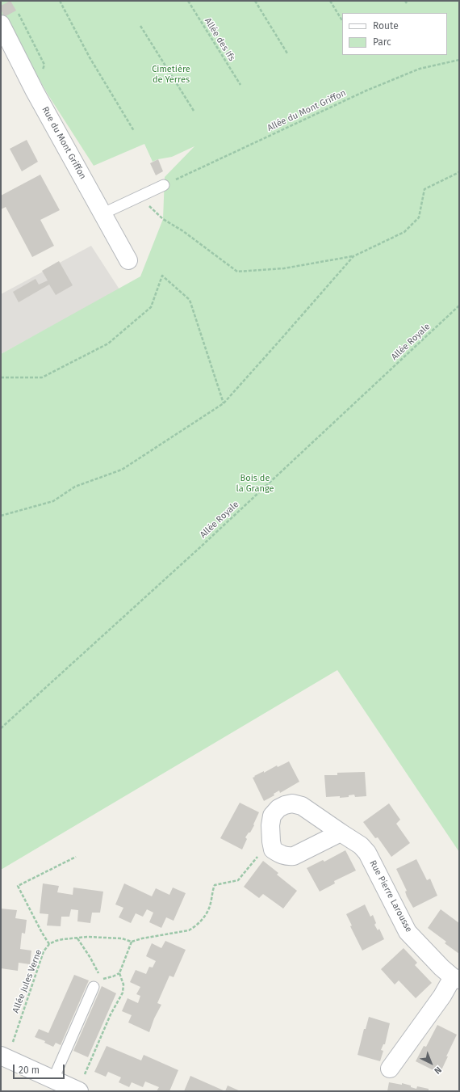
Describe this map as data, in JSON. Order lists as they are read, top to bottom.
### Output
{
  "streets": {
    "street": ["Rue du Mont Griffon", "Rue Pierre Larousse"],
    "path": [
      "Allée des Ifs",
      "Allée du Mont Griffon",
      "Allée Royale",
      "Allée Jules Verne"
    ]
  },
  "crossings": [
    ["Rue Pierre Larousse", "Allée Jules Verne"]
  ],
  "parks": ["Cimetière de Yerres", "Bois de la Grange"],
  "legend": ["Route", "Parc"],
  "scale_bar": "20 m",
  "north": "bottom right"
}
